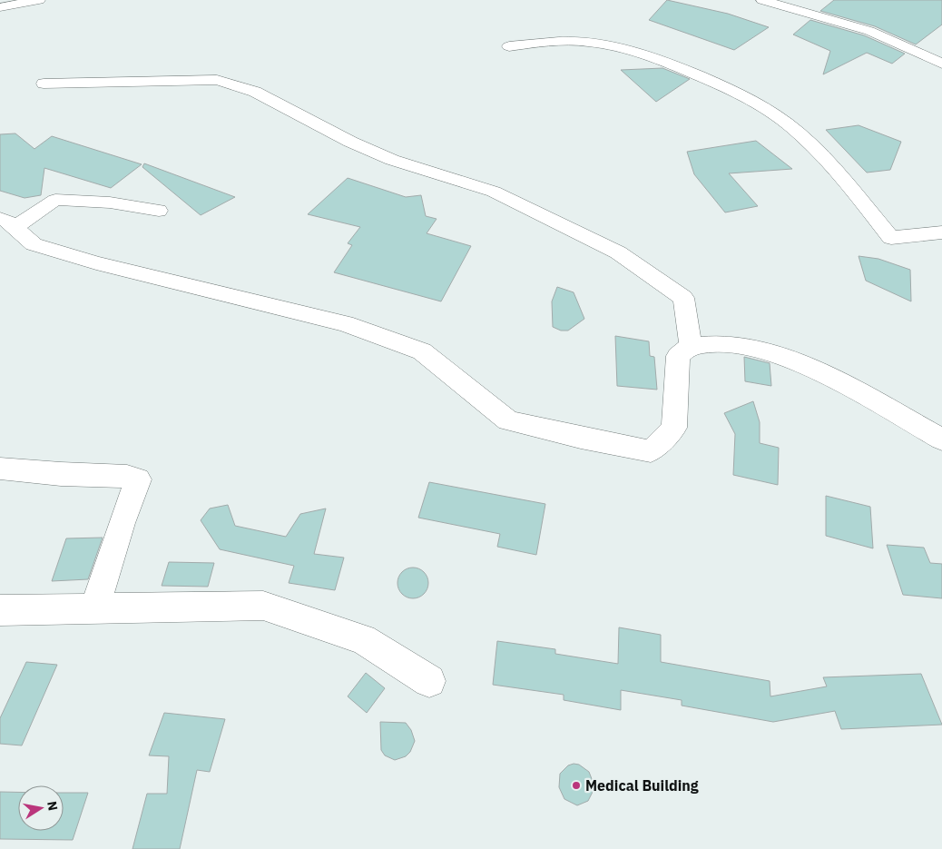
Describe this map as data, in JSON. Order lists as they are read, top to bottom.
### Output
{
  "places": ["Medical Building"],
  "north": "right"
}
